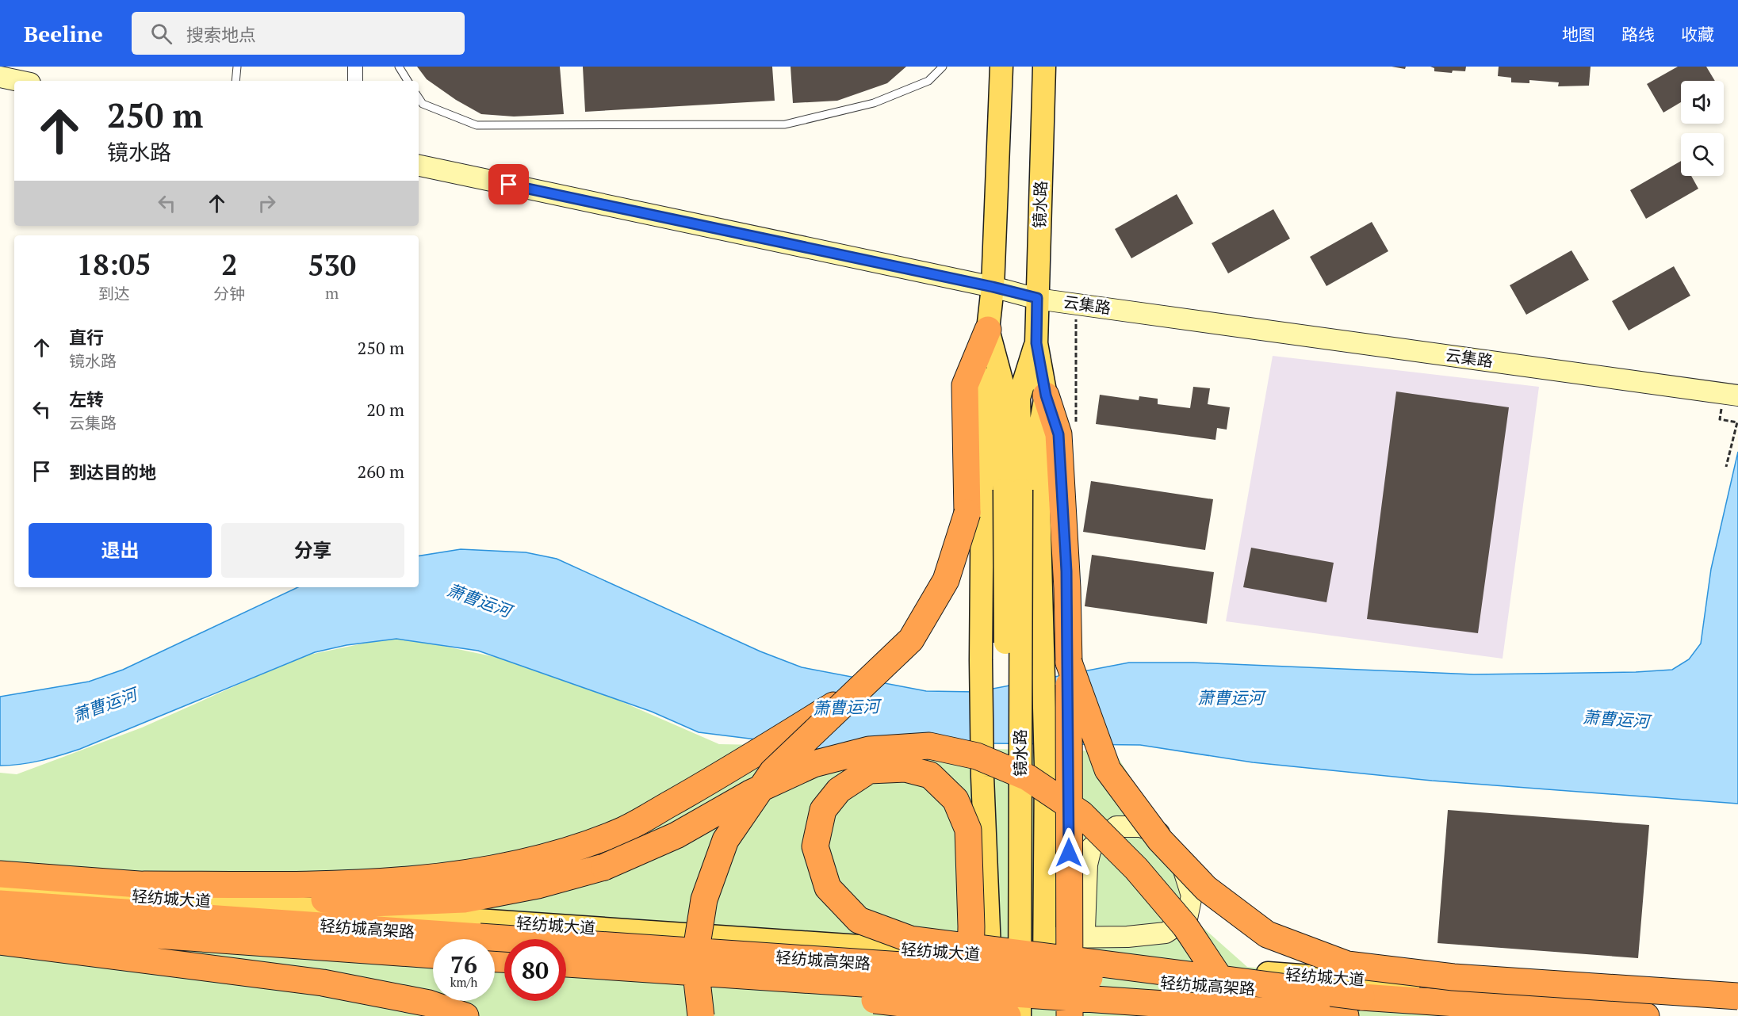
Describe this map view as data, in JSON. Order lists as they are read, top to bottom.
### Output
{
  "streets": {
    "highway": ["轻纺城高架路"],
    "main road": ["镜水路", "轻纺城大道"],
    "street": ["云集路"]
  },
  "crossings": [
    ["镜水路", "云集路"]
  ],
  "water": ["萧曹运河"],
  "page": {
    "header": "Beeline",
    "search": "搜索地点",
    "nav": ["地图", "路线", "收藏"],
    "turn": ["250 m", "镜水路"],
    "eta": [
      "18:05",
      "到达",
      "2",
      "分钟",
      "530",
      "m"
    ],
    "list": [
      {
        "name": "直行",
        "note": "镜水路",
        "value": "250 m"
      },
      {
        "name": "左转",
        "note": "云集路",
        "value": "20 m"
      },
      {
        "name": "到达目的地",
        "value": "260 m"
      }
    ],
    "buttons": ["退出", "分享"],
    "speed": "76 km/h",
    "limit": "80"
  }
}
